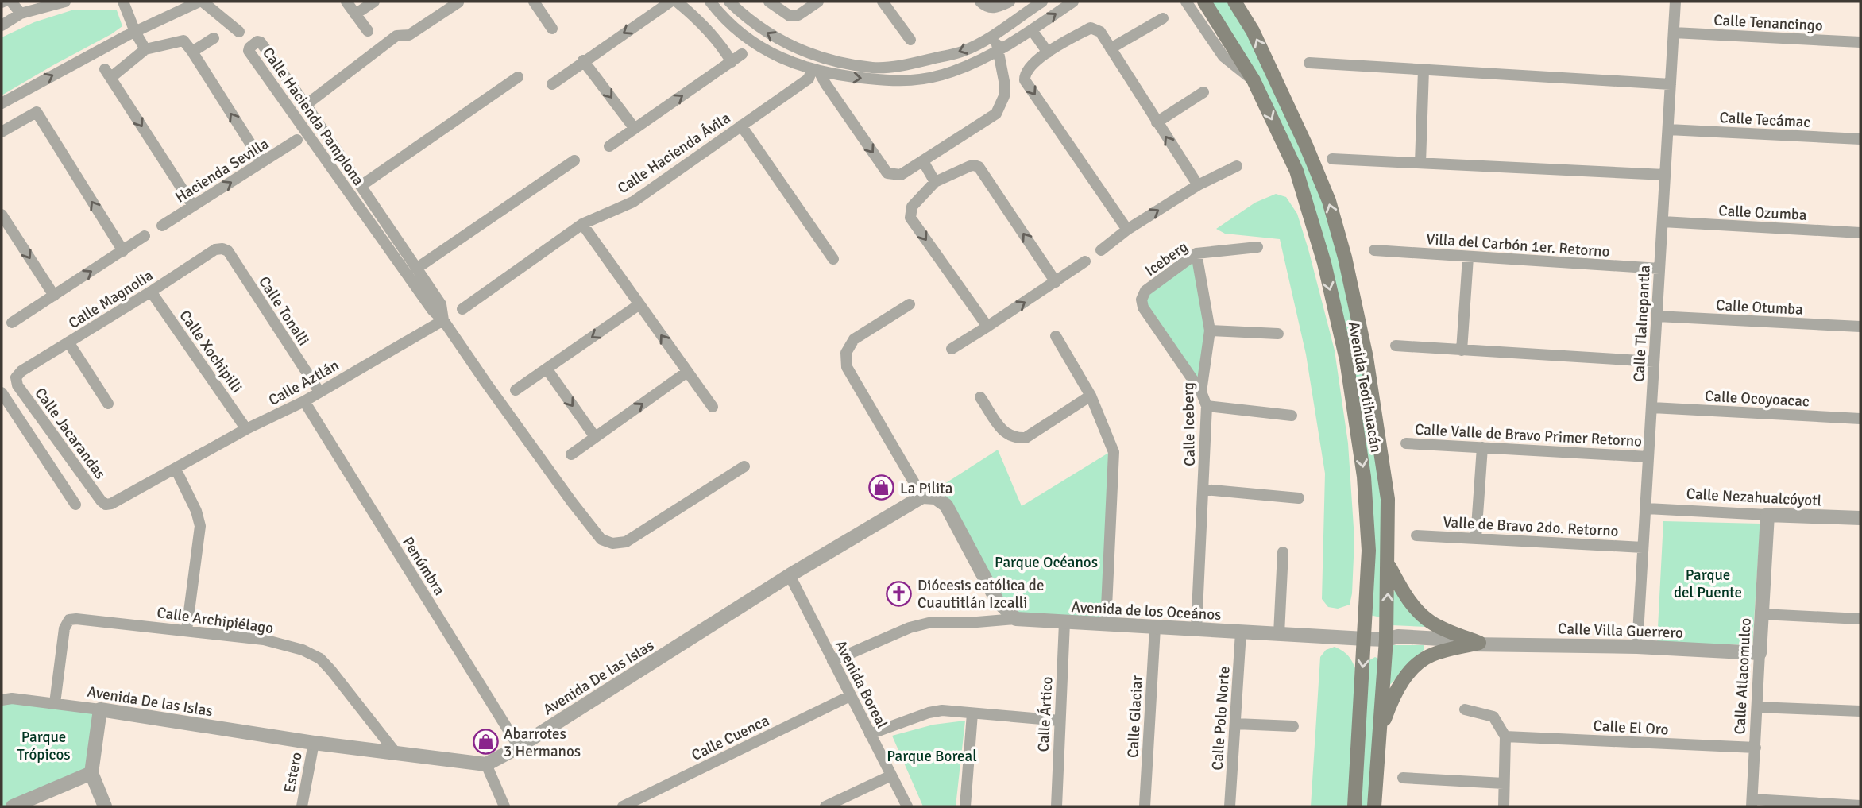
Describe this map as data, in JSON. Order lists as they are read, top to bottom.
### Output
{
  "streets": {
    "main road": ["Avenida Teotihuacán"],
    "street": [
      "Calle Tenancingo",
      "Calle Hacienda Pamplona",
      "Calle Tecámac",
      "Calle Hacienda Ávila",
      "Hacienda Sevilla",
      "Calle Ozumba",
      "Villa del Carbón 1er. Retorno",
      "Iceberg",
      "Calle Magnolia",
      "Calle Otumba",
      "Calle Tonalli",
      "Calle Tlalnepantla",
      "Calle Xochipilli",
      "Calle Aztlán",
      "Calle Ocoyoacac",
      "Calle Iceberg",
      "Calle Jacarandas",
      "Calle Valle de Bravo Primer Retorno",
      "Calle Nezahualcóyotl",
      "Valle de Bravo 2do. Retorno",
      "Penúmbra",
      "Avenida de los Oceános",
      "Calle Archipiélago",
      "Calle Villa Guerrero",
      "Calle Atlacomulco",
      "Avenida De las Islas",
      "Avenida Boreal",
      "Calle Ártico",
      "Calle Glaciar",
      "Calle Polo Norte",
      "Calle El Oro",
      "Calle Cuenca",
      "Estero"
    ]
  },
  "crossings": [
    ["Calle Tenancingo", "Calle Tlalnepantla"],
    ["Calle Hacienda Pamplona", "Calle Aztlán"],
    ["Calle Tecámac", "Calle Tlalnepantla"],
    ["Calle Ozumba", "Calle Tlalnepantla"],
    ["Villa del Carbón 1er. Retorno", "Calle Tlalnepantla"],
    ["Iceberg", "Calle Iceberg"],
    ["Calle Magnolia", "Calle Tonalli"],
    ["Calle Magnolia", "Calle Xochipilli"],
    ["Calle Magnolia", "Calle Jacarandas"],
    ["Calle Otumba", "Calle Tlalnepantla"],
    ["Calle Tonalli", "Calle Aztlán"],
    ["Calle Tlalnepantla", "Calle Ocoyoacac"],
    ["Calle Tlalnepantla", "Calle Valle de Bravo Primer Retorno"],
    ["Calle Tlalnepantla", "Calle Nezahualcóyotl"],
    ["Calle Tlalnepantla", "Valle de Bravo 2do. Retorno"],
    ["Calle Tlalnepantla", "Calle Villa Guerrero"],
    ["Calle Xochipilli", "Calle Aztlán"],
    ["Calle Aztlán", "Calle Jacarandas"],
    ["Calle Aztlán", "Penúmbra"],
    ["Avenida Teotihuacán", "Avenida de los Oceános"],
    ["Avenida Teotihuacán", "Calle Villa Guerrero"],
    ["Calle Iceberg", "Avenida de los Oceános"],
    ["Calle Nezahualcóyotl", "Calle Atlacomulco"],
    ["Penúmbra", "Avenida De las Islas"],
    ["Avenida de los Oceános", "Calle Villa Guerrero"],
    ["Avenida de los Oceános", "Avenida Boreal"],
    ["Avenida de los Oceános", "Calle Ártico"],
    ["Avenida de los Oceános", "Calle Glaciar"],
    ["Avenida de los Oceános", "Calle Polo Norte"],
    ["Calle Archipiélago", "Avenida De las Islas"],
    ["Calle Villa Guerrero", "Calle Atlacomulco"],
    ["Calle Atlacomulco", "Calle El Oro"],
    ["Avenida De las Islas", "Avenida Boreal"],
    ["Avenida De las Islas", "Estero"],
    ["Avenida Boreal", "Calle Cuenca"]
  ],
  "one_way": ["Hacienda Sevilla"],
  "parks": [
    "Parque Océanos",
    "Parque del Puente",
    "Parque Trópicos",
    "Parque Boreal"
  ],
  "places": {
    "shop": ["La Pilita", "Abarrotes 3 Hermanos"],
    "church": ["Diócesis católica de Cuautitlán Izcalli"]
  }
}
